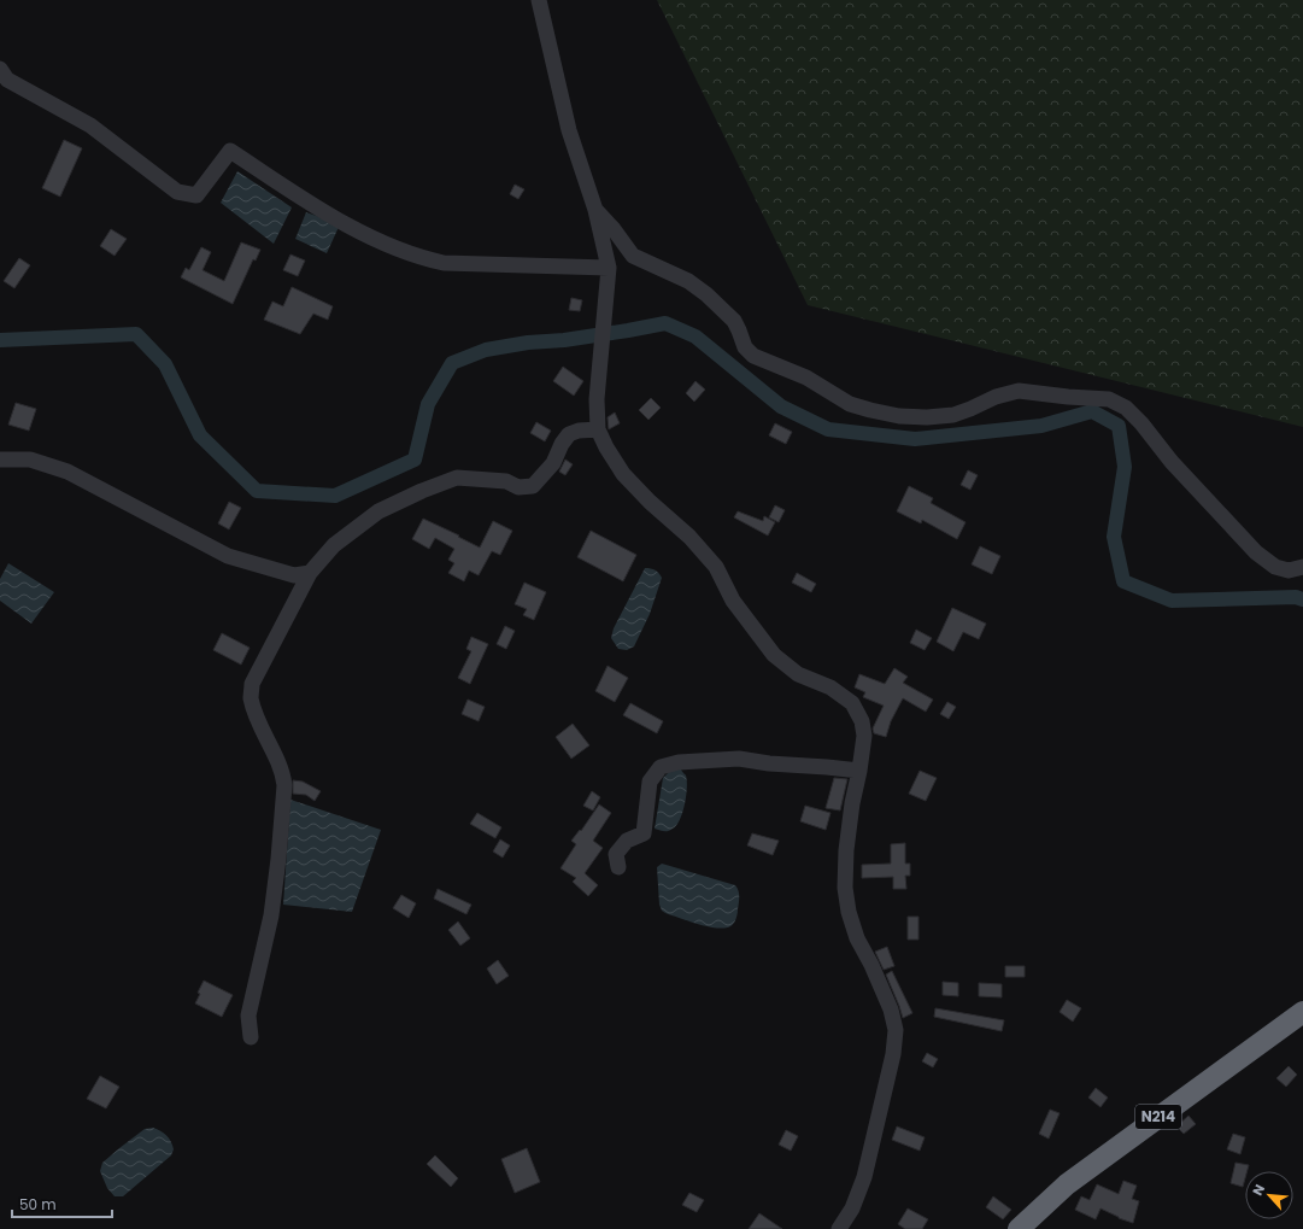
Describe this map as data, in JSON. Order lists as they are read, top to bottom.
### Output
{
  "streets": {
    "highway": ["N214"]
  },
  "scale_bar": "50 m",
  "north": "top left"
}
